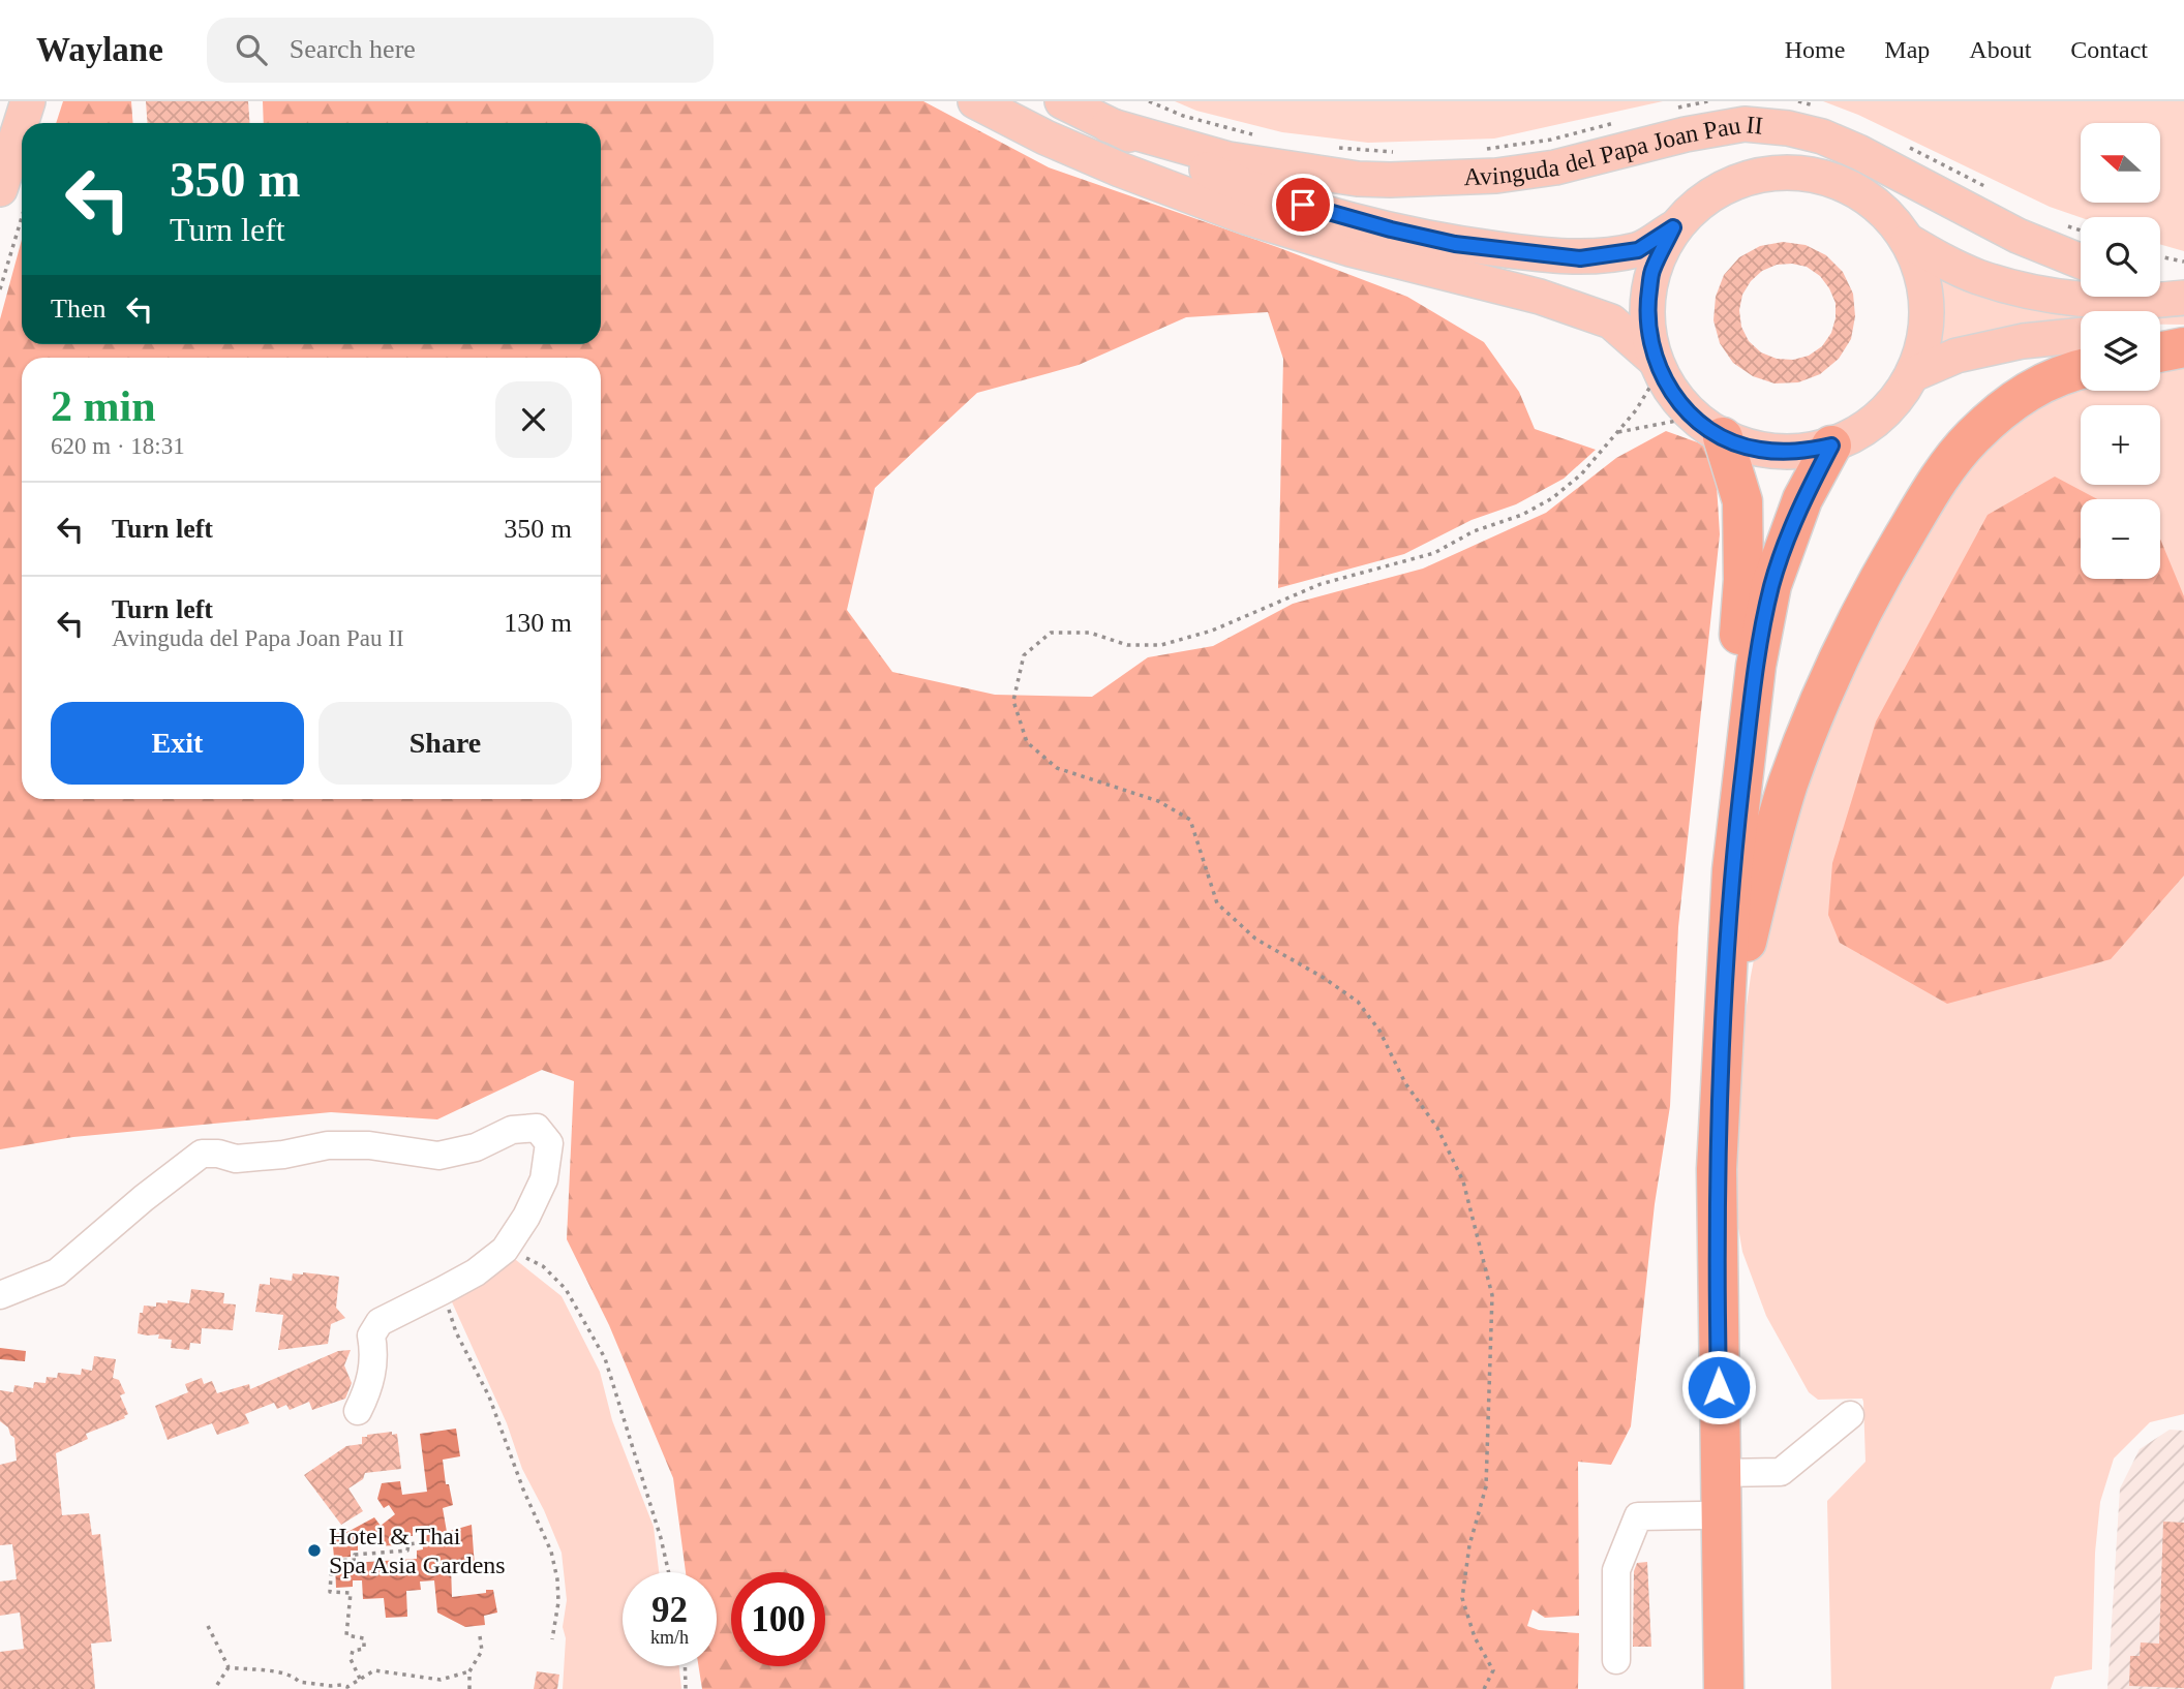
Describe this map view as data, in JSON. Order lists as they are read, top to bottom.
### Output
{
  "streets": {
    "main road": ["Avinguda del Papa Joan Pau II"]
  },
  "places": ["Hotel & Thai Spa Asia Gardens"],
  "north": "left",
  "page": {
    "header": "Waylane",
    "search": "Search here",
    "nav": [
      "Home",
      "Map",
      "About",
      "Contact"
    ],
    "map_buttons": ["+", "−"],
    "turn": ["350 m", "Turn left"],
    "then": "Then",
    "heading": ["2 min", "620 m · 18:31"],
    "list": [
      {
        "name": "Turn left",
        "value": "350 m"
      },
      {
        "name": "Turn left",
        "note": "Avinguda del Papa Joan Pau II",
        "value": "130 m"
      }
    ],
    "buttons": ["Exit", "Share"],
    "speed": "92 km/h",
    "limit": "100"
  }
}
